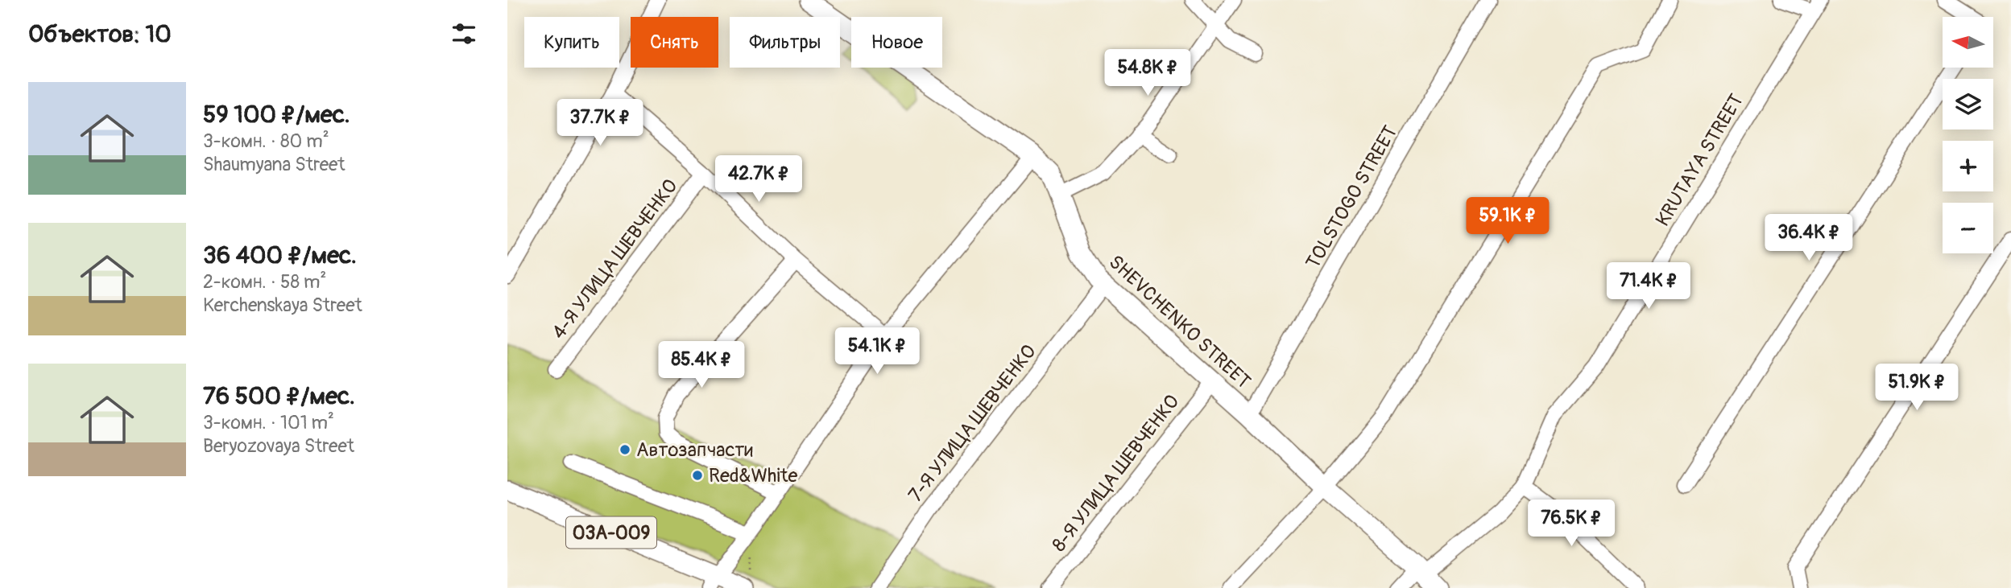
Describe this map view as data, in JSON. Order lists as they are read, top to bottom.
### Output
{
  "streets": {
    "main road": ["SHEVCHENKO STREET", "03А-009"],
    "street": [
      "KRUTAYA STREET",
      "TOLSTOGO STREET",
      "4-Я УЛИЦА ШЕВЧЕНКО",
      "7-Я УЛИЦА ШЕВЧЕНКО",
      "8-Я УЛИЦА ШЕВЧЕНКО"
    ]
  },
  "crossings": [
    ["KRUTAYA STREET", "SHEVCHENKO STREET"],
    ["TOLSTOGO STREET", "SHEVCHENKO STREET"],
    ["SHEVCHENKO STREET", "7-Я УЛИЦА ШЕВЧЕНКО"],
    ["SHEVCHENKO STREET", "8-Я УЛИЦА ШЕВЧЕНКО"]
  ],
  "places": ["Автозапчасти", "Red&White"],
  "north": "left",
  "page": {
    "heading": "Объектов: 10",
    "map_buttons": ["+", "−"],
    "chip": [
      "Купить",
      "Снять",
      "Фильтры",
      "Новое"
    ],
    "price": [
      "54.8K ₽",
      "37.7K ₽",
      "42.7K ₽",
      "59.1K ₽",
      "36.4K ₽",
      "71.4K ₽",
      "54.1K ₽",
      "85.4K ₽",
      "51.9K ₽",
      "76.5K ₽"
    ],
    "list": [
      {
        "name": "59 100 ₽/мес.",
        "note": "3-комн. · 80 m² · Shaumyana Street"
      },
      {
        "name": "36 400 ₽/мес.",
        "note": "2-комн. · 58 m² · Kerchenskaya Street"
      },
      {
        "name": "76 500 ₽/мес.",
        "note": "3-комн. · 101 m² · Beryozovaya Street"
      }
    ]
  }
}
